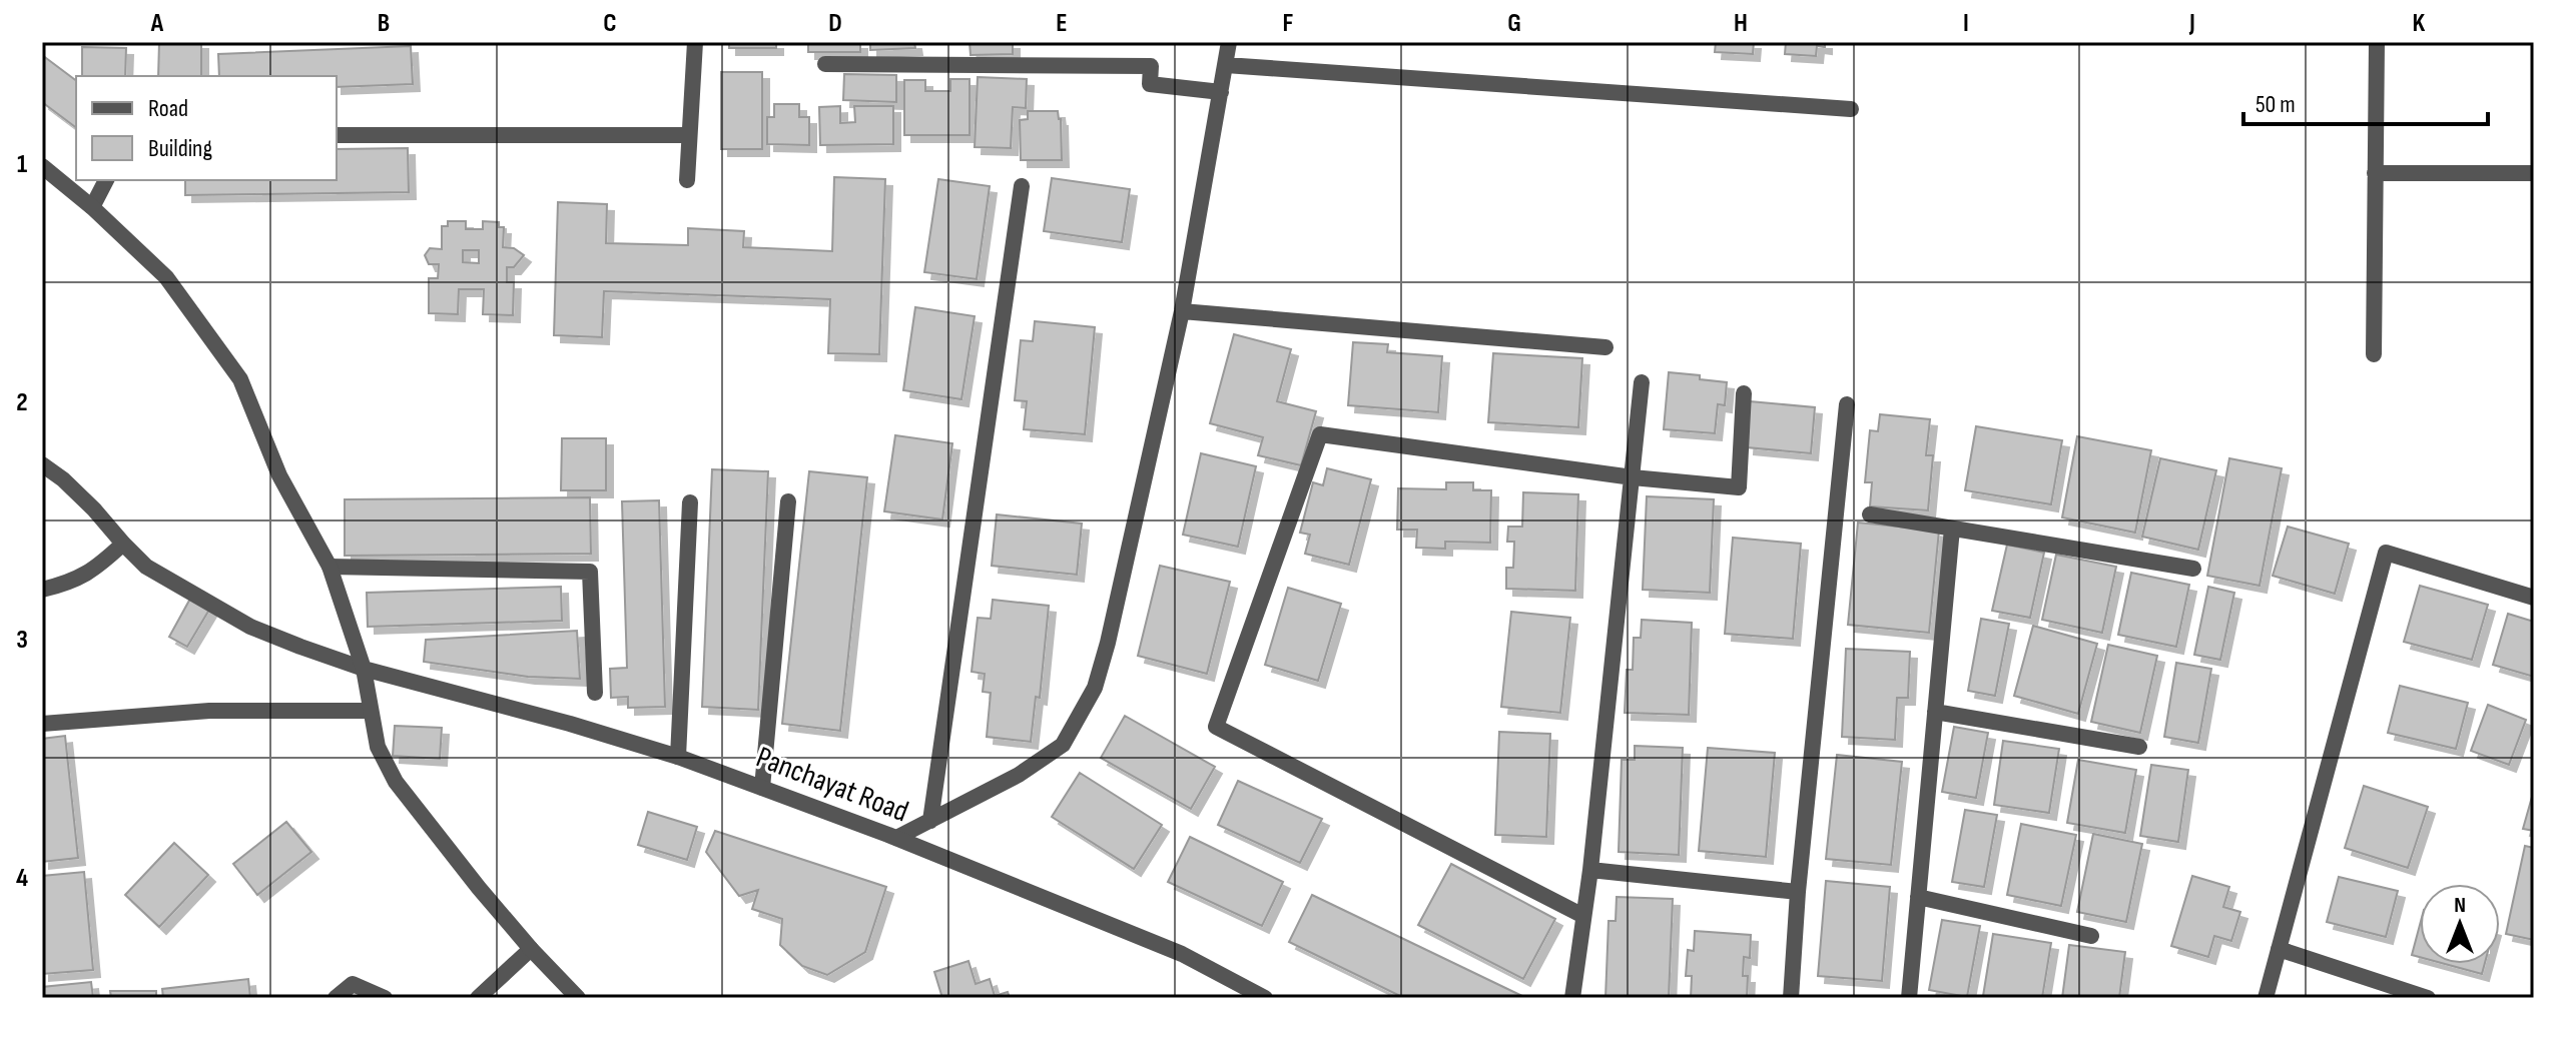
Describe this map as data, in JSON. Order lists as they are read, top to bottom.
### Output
{
  "streets": {
    "street": ["Panchayat Road"]
  },
  "legend": ["Road", "Building"],
  "scale_bar": "50 m",
  "north": "top",
  "grid": {
    "columns": [
      "A",
      "B",
      "C",
      "D",
      "E",
      "F",
      "G",
      "H",
      "I",
      "J",
      "K"
    ],
    "rows": [
      "1",
      "2",
      "3",
      "4"
    ]
  }
}
